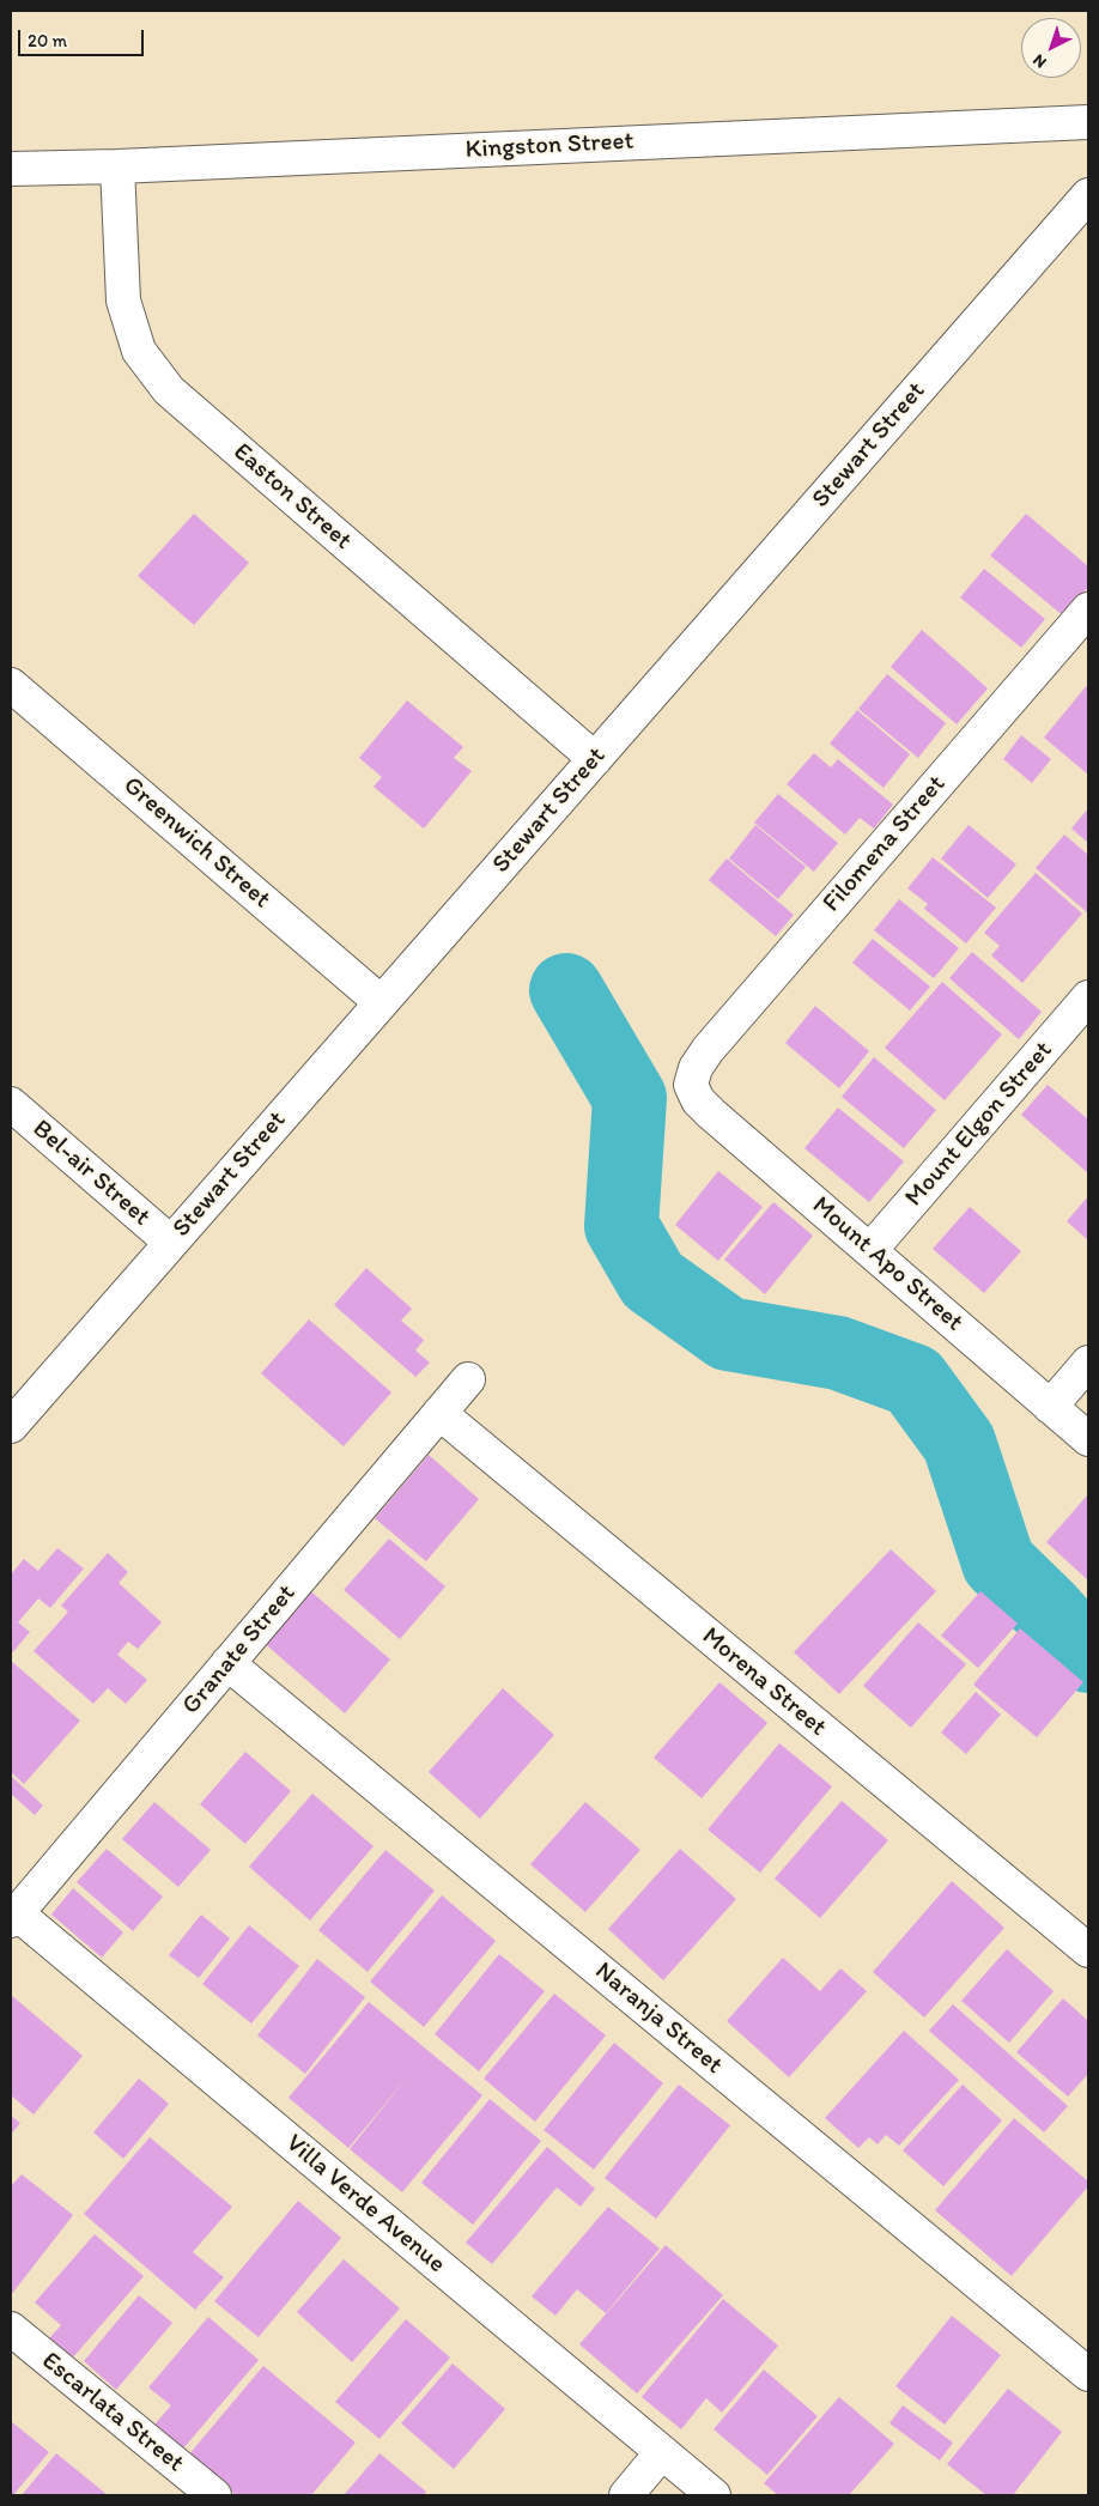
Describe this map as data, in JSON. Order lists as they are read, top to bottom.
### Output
{
  "streets": {
    "street": [
      "Kingston Street",
      "Stewart Street",
      "Easton Street",
      "Greenwich Street",
      "Filomena Street",
      "Mount Elgon Street",
      "Bel-air Street",
      "Mount Apo Street",
      "Granate Street",
      "Morena Street",
      "Naranja Street",
      "Villa Verde Avenue",
      "Escarlata Street"
    ]
  },
  "crossings": [
    ["Kingston Street", "Easton Street"],
    ["Stewart Street", "Easton Street"],
    ["Stewart Street", "Greenwich Street"],
    ["Stewart Street", "Bel-air Street"],
    ["Filomena Street", "Mount Apo Street"],
    ["Mount Elgon Street", "Mount Apo Street"],
    ["Granate Street", "Morena Street"],
    ["Granate Street", "Naranja Street"],
    ["Granate Street", "Villa Verde Avenue"]
  ],
  "scale_bar": "20 m",
  "north": "bottom left"
}
